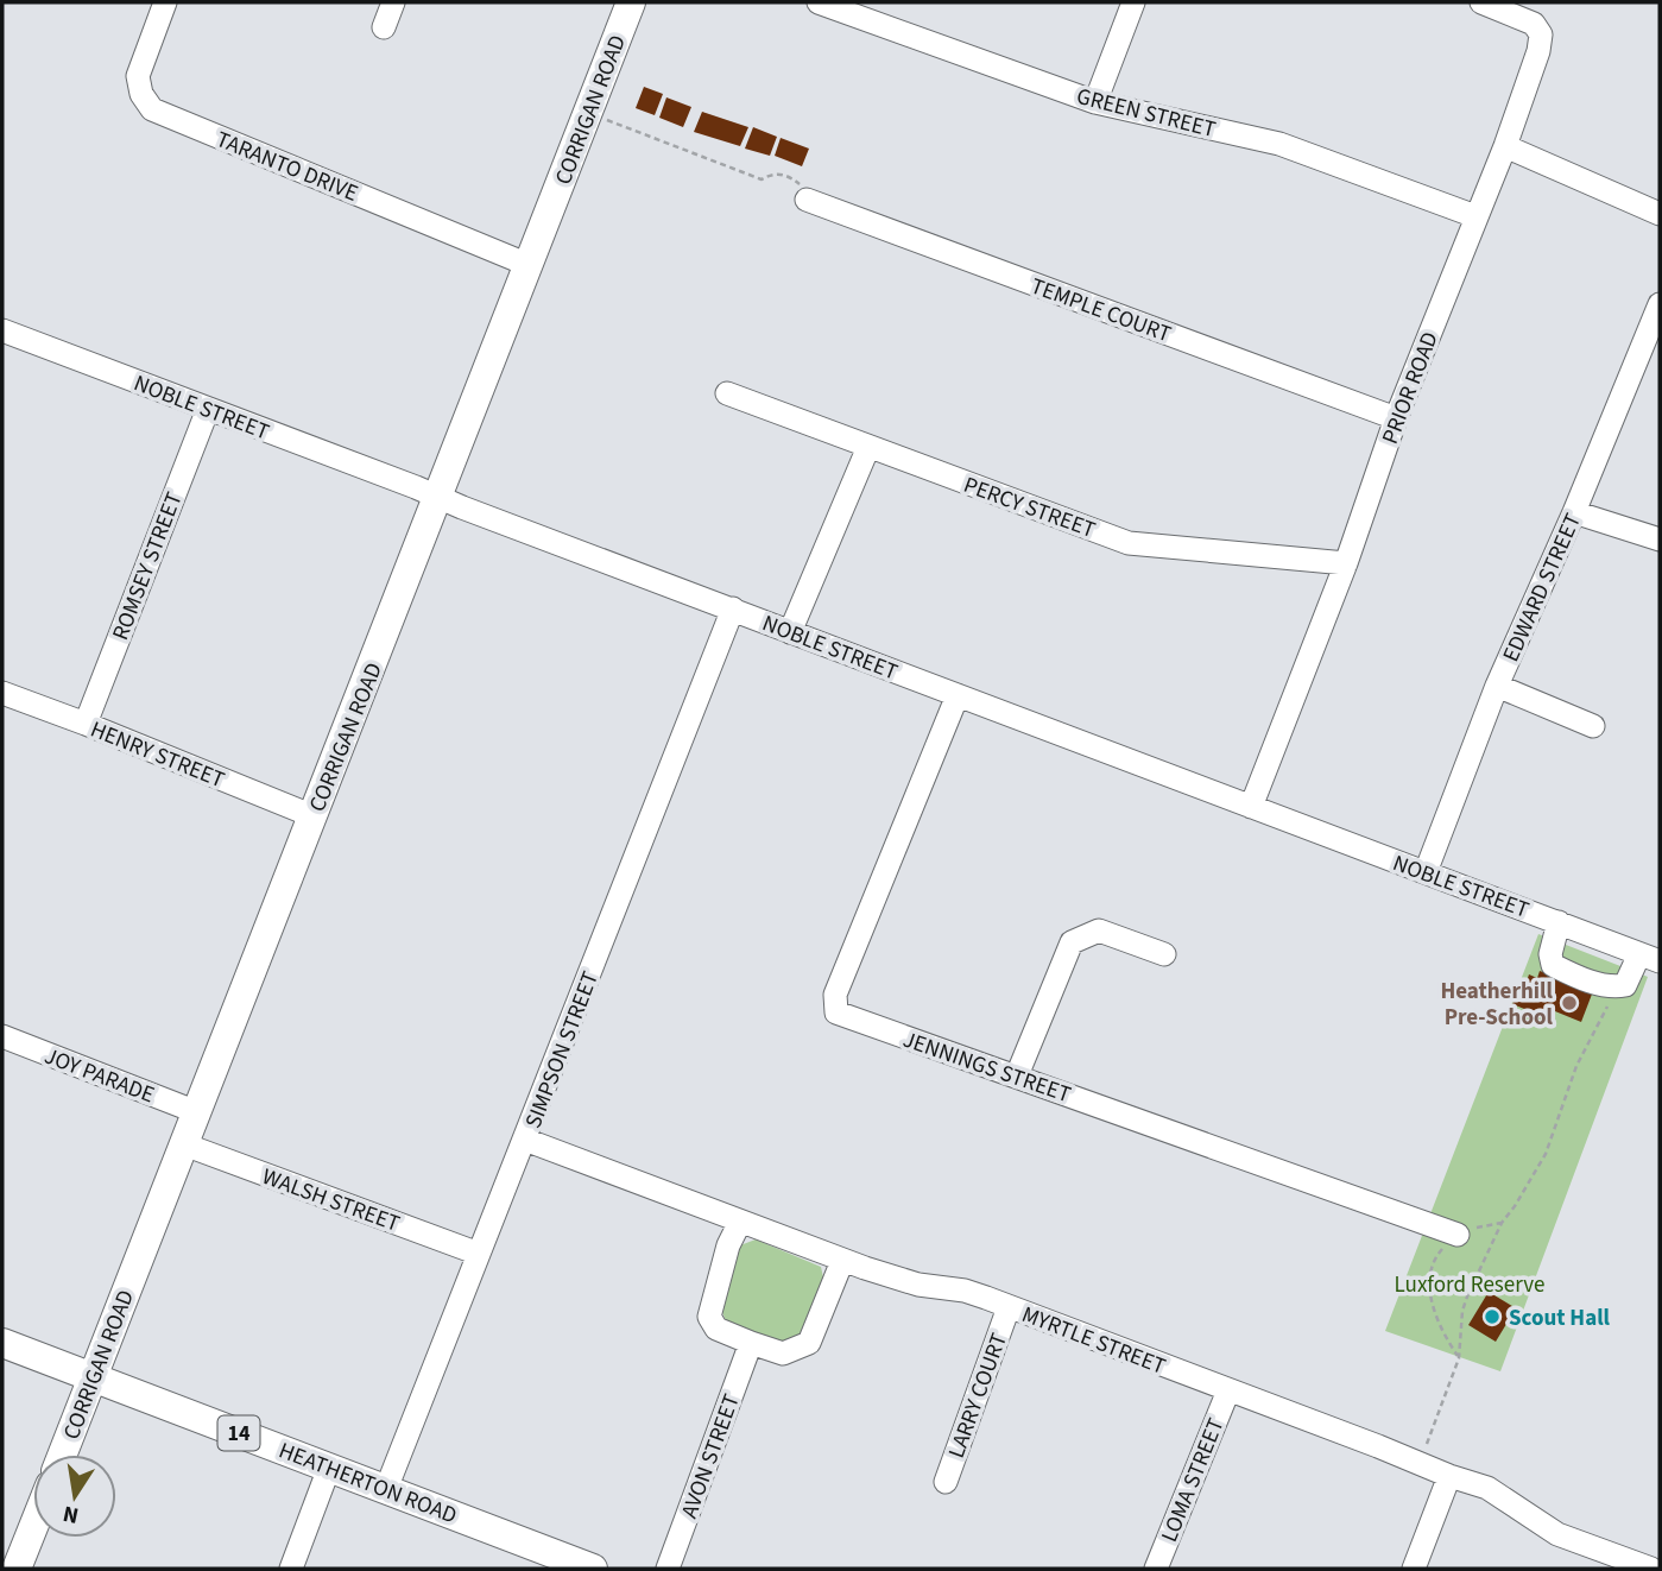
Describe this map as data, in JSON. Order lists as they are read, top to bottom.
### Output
{
  "streets": {
    "main road": ["CORRIGAN ROAD", "14", "HEATHERTON ROAD"],
    "street": [
      "GREEN STREET",
      "TARANTO DRIVE",
      "TEMPLE COURT",
      "PRIOR ROAD",
      "NOBLE STREET",
      "PERCY STREET",
      "ROMSEY STREET",
      "EDWARD STREET",
      "HENRY STREET",
      "SIMPSON STREET",
      "JENNINGS STREET",
      "JOY PARADE",
      "WALSH STREET",
      "MYRTLE STREET",
      "LARRY COURT",
      "AVON STREET",
      "LOMA STREET"
    ]
  },
  "crossings": [
    ["CORRIGAN ROAD", "TARANTO DRIVE"],
    ["CORRIGAN ROAD", "NOBLE STREET"],
    ["CORRIGAN ROAD", "HENRY STREET"],
    ["CORRIGAN ROAD", "JOY PARADE"],
    ["CORRIGAN ROAD", "WALSH STREET"],
    ["CORRIGAN ROAD", "HEATHERTON ROAD"],
    ["GREEN STREET", "PRIOR ROAD"],
    ["TEMPLE COURT", "PRIOR ROAD"],
    ["PRIOR ROAD", "NOBLE STREET"],
    ["PRIOR ROAD", "PERCY STREET"],
    ["NOBLE STREET", "ROMSEY STREET"],
    ["NOBLE STREET", "EDWARD STREET"],
    ["NOBLE STREET", "SIMPSON STREET"],
    ["NOBLE STREET", "JENNINGS STREET"],
    ["ROMSEY STREET", "HENRY STREET"],
    ["SIMPSON STREET", "WALSH STREET"],
    ["SIMPSON STREET", "MYRTLE STREET"],
    ["SIMPSON STREET", "HEATHERTON ROAD"],
    ["MYRTLE STREET", "LARRY COURT"],
    ["MYRTLE STREET", "LOMA STREET"]
  ],
  "parks": ["Luxford Reserve"],
  "places": ["Heatherhill Pre-School", "Scout Hall"],
  "north": "bottom"
}
